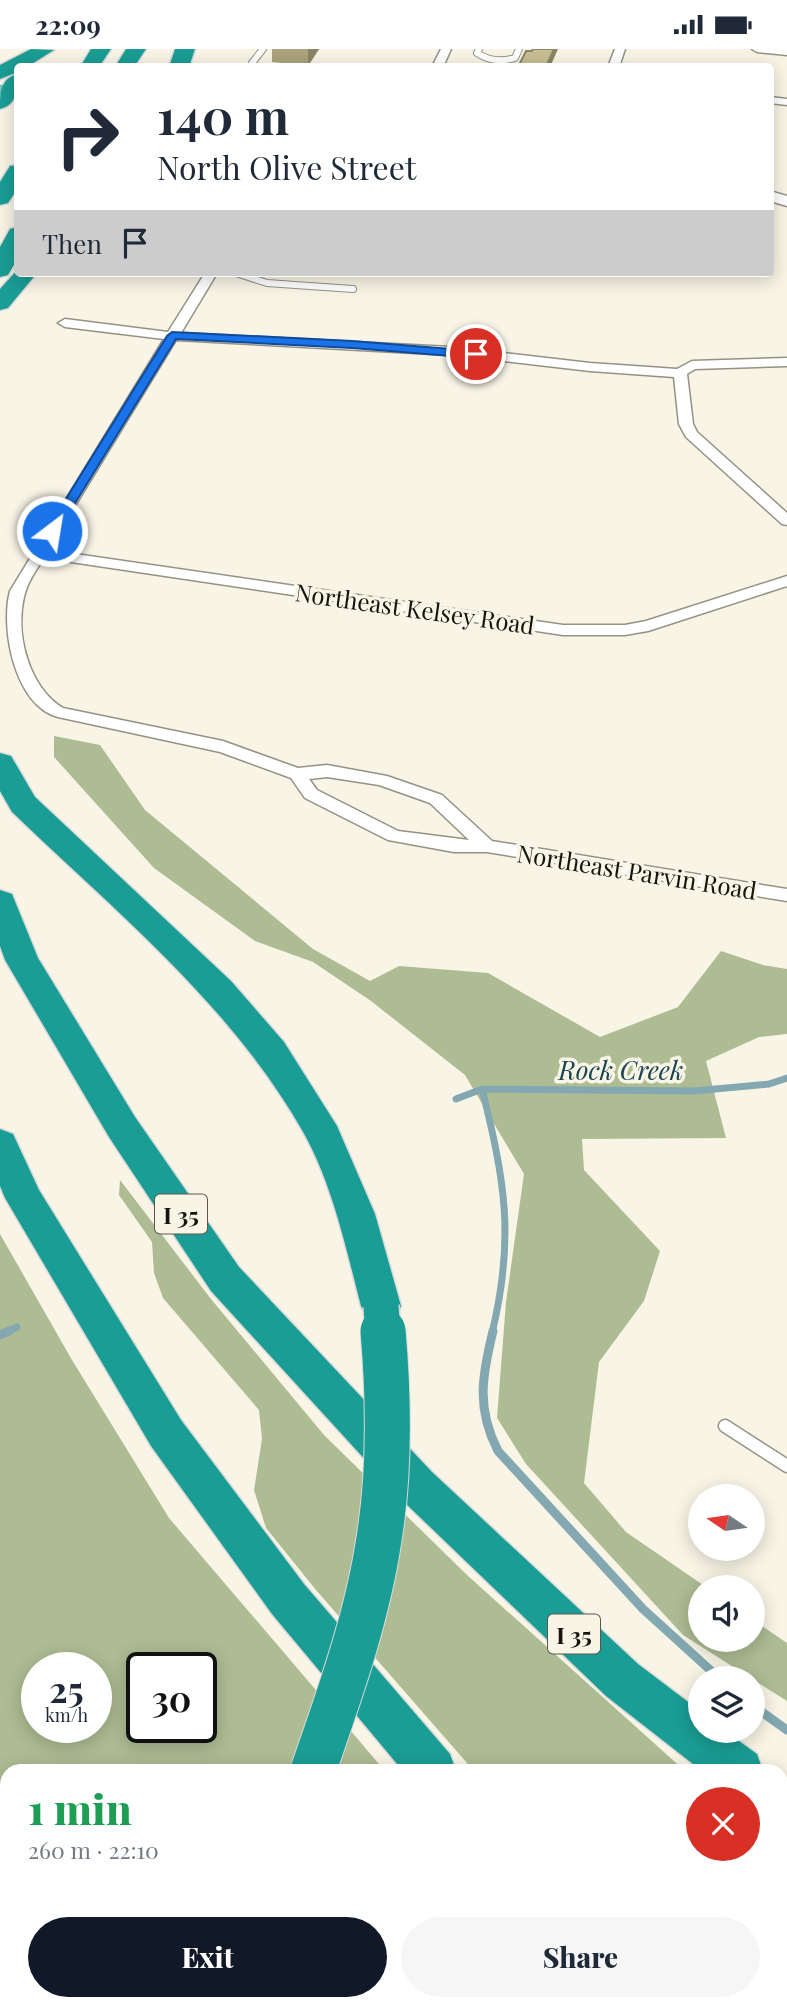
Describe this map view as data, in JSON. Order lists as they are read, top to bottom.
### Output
{
  "streets": {
    "highway": ["I 35"],
    "street": ["Northeast Kelsey Road", "Northeast Parvin Road"]
  },
  "crossings": [
    ["Northeast Kelsey Road", "Northeast Parvin Road"]
  ],
  "water": ["Rock Creek"],
  "north": "left",
  "page": {
    "status": "22:09",
    "turn": ["140 m", "North Olive Street"],
    "then": "Then",
    "speed": "25 km/h",
    "limit": "30",
    "heading": ["1 min", "260 m · 22:10"],
    "buttons": ["Exit", "Share"]
  }
}
